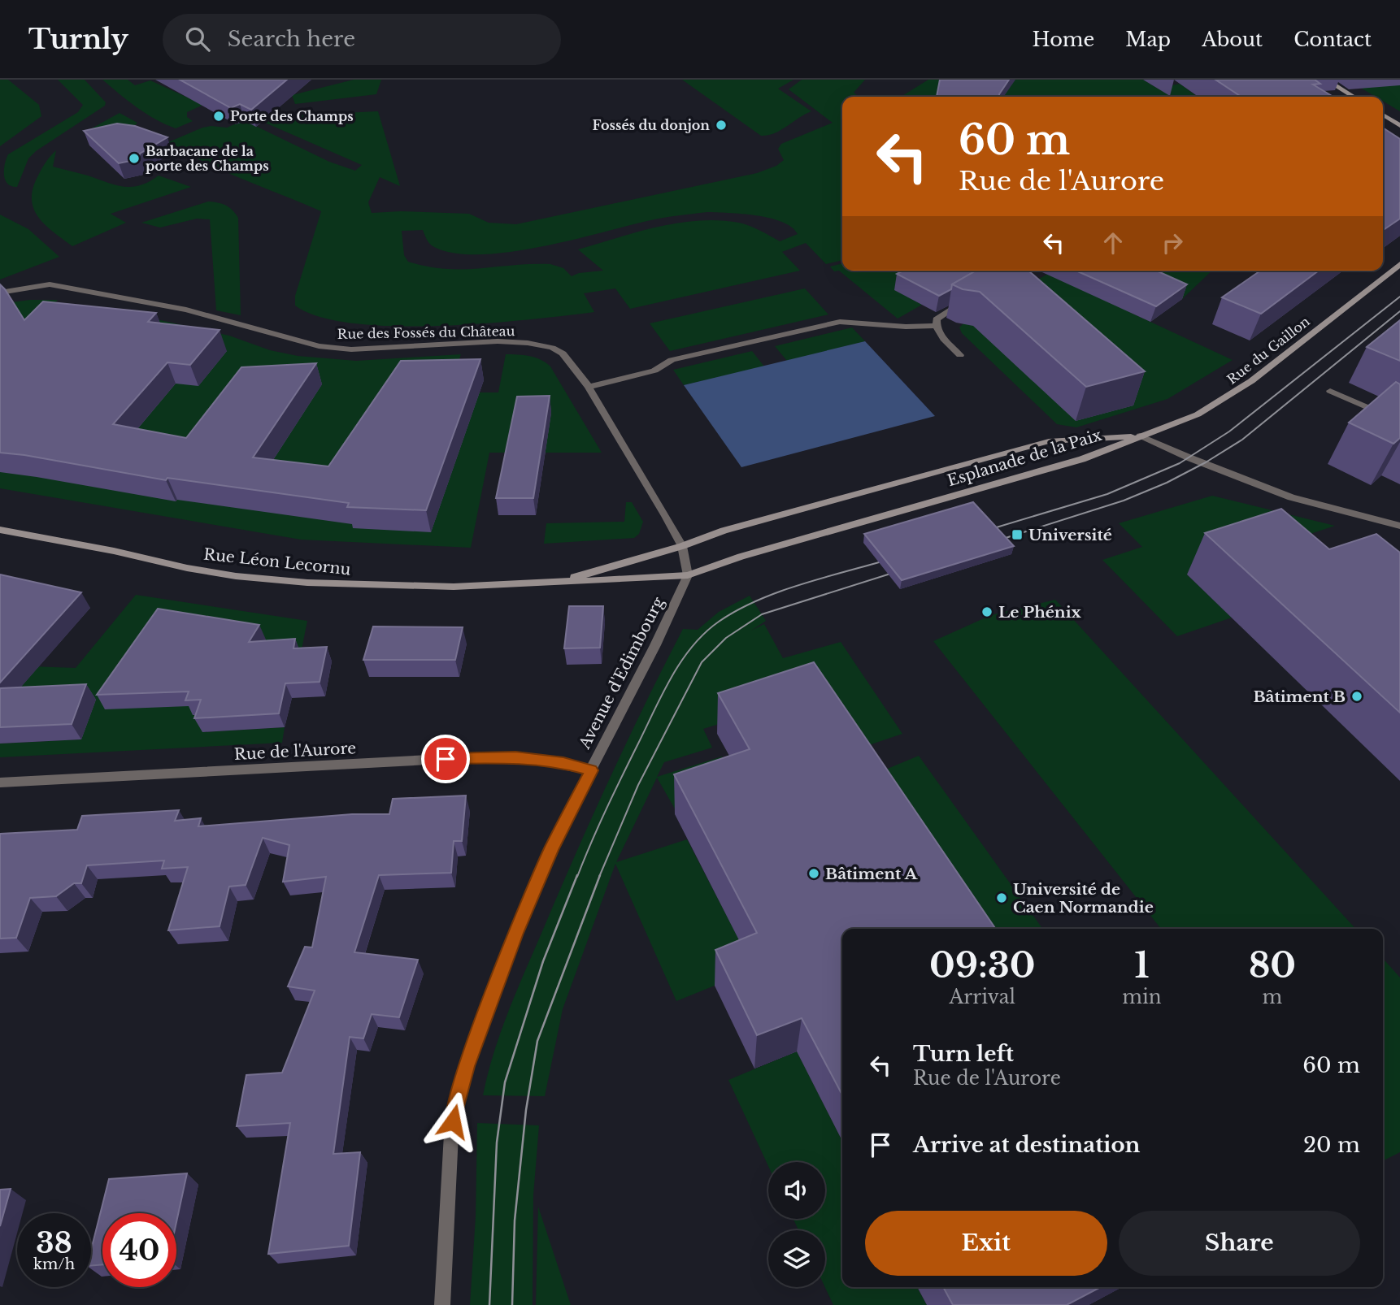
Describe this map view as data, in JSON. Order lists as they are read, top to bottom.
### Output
{
  "streets": {
    "main road": ["Rue du Gaillon", "Esplanade de la Paix", "Rue Léon Lecornu"],
    "street": ["Rue des Fossés du Château", "Avenue d'Edimbourg", "Rue de l'Aurore"]
  },
  "crossings": [
    ["Rue du Gaillon", "Esplanade de la Paix"],
    ["Esplanade de la Paix", "Rue Léon Lecornu"],
    ["Esplanade de la Paix", "Avenue d'Edimbourg"],
    ["Rue Léon Lecornu", "Avenue d'Edimbourg"],
    ["Avenue d'Edimbourg", "Rue de l'Aurore"]
  ],
  "places": {
    "other": [
      "Porte des Champs",
      "Fossés du donjon",
      "Barbacane de la porte des Champs",
      "Le Phénix",
      "Bâtiment B",
      "Bâtiment A",
      "Université de Caen Normandie"
    ],
    "transit": ["Université"]
  },
  "page": {
    "header": "Turnly",
    "search": "Search here",
    "nav": [
      "Home",
      "Map",
      "About",
      "Contact"
    ],
    "turn": ["60 m", "Rue de l'Aurore"],
    "eta": [
      "09:30",
      "Arrival",
      "1",
      "min",
      "80",
      "m"
    ],
    "list": [
      {
        "name": "Turn left",
        "note": "Rue de l'Aurore",
        "value": "60 m"
      },
      {
        "name": "Arrive at destination",
        "value": "20 m"
      }
    ],
    "buttons": ["Exit", "Share"],
    "speed": "38 km/h",
    "limit": "40"
  }
}
